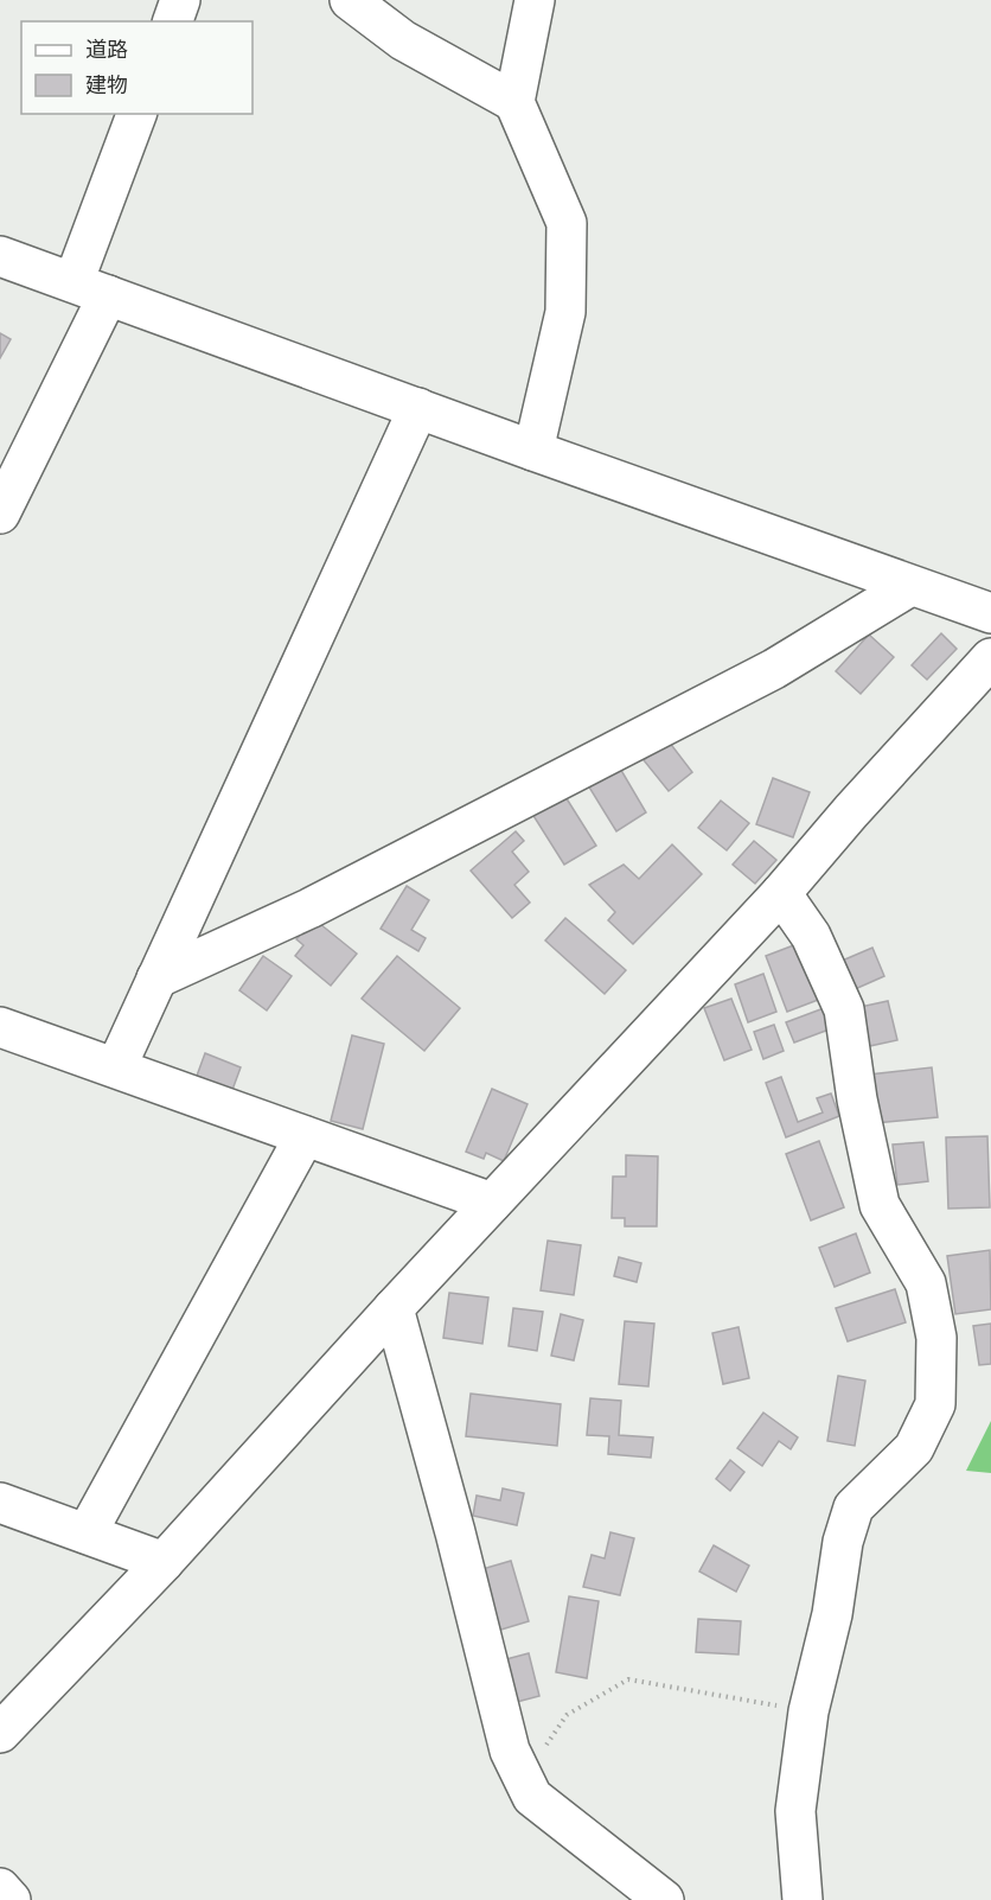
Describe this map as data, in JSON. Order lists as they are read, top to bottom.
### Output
{
  "legend": ["道路", "建物"]
}
